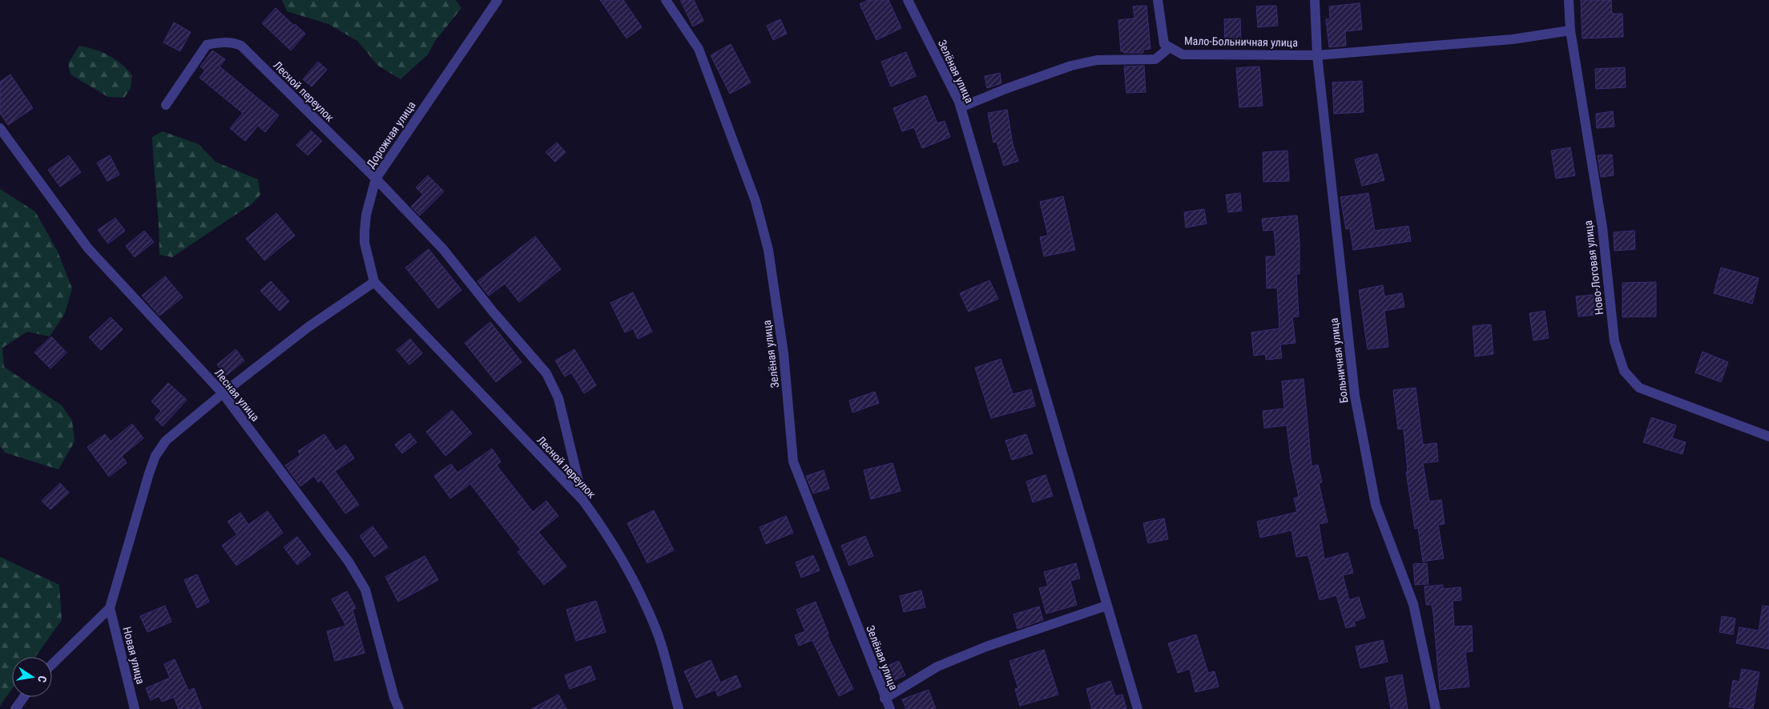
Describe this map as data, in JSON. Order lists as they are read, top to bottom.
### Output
{
  "streets": {
    "street": [
      "Мало-Больничная улица",
      "Зелёная улица",
      "Лесной переулок",
      "Дорожная улица",
      "Ново-Логовая улица",
      "Больничная улица",
      "Лесная улица",
      "Новая улица"
    ]
  },
  "crossings": [
    ["Мало-Больничная улица", "Ново-Логовая улица"],
    ["Мало-Больничная улица", "Больничная улица"],
    ["Лесной переулок", "Дорожная улица"]
  ],
  "north": "right"
}
